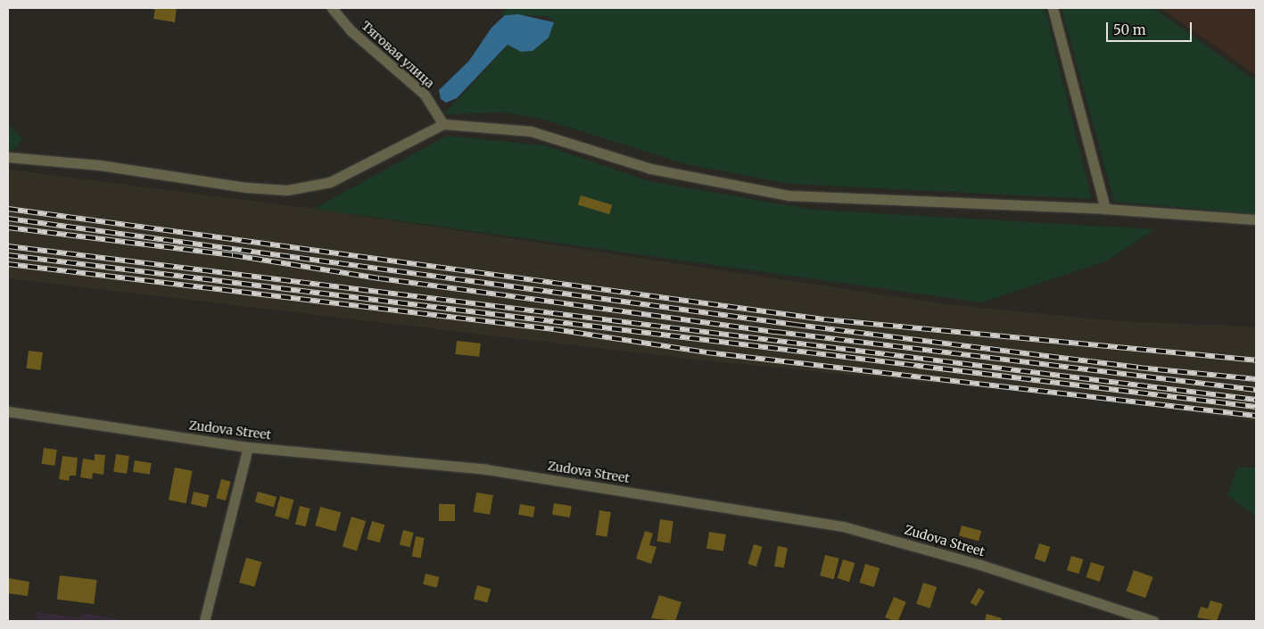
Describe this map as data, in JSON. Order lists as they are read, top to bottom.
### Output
{
  "streets": {
    "street": ["Тяговая улица", "Zudova Street"]
  },
  "scale_bar": "50 m"
}
